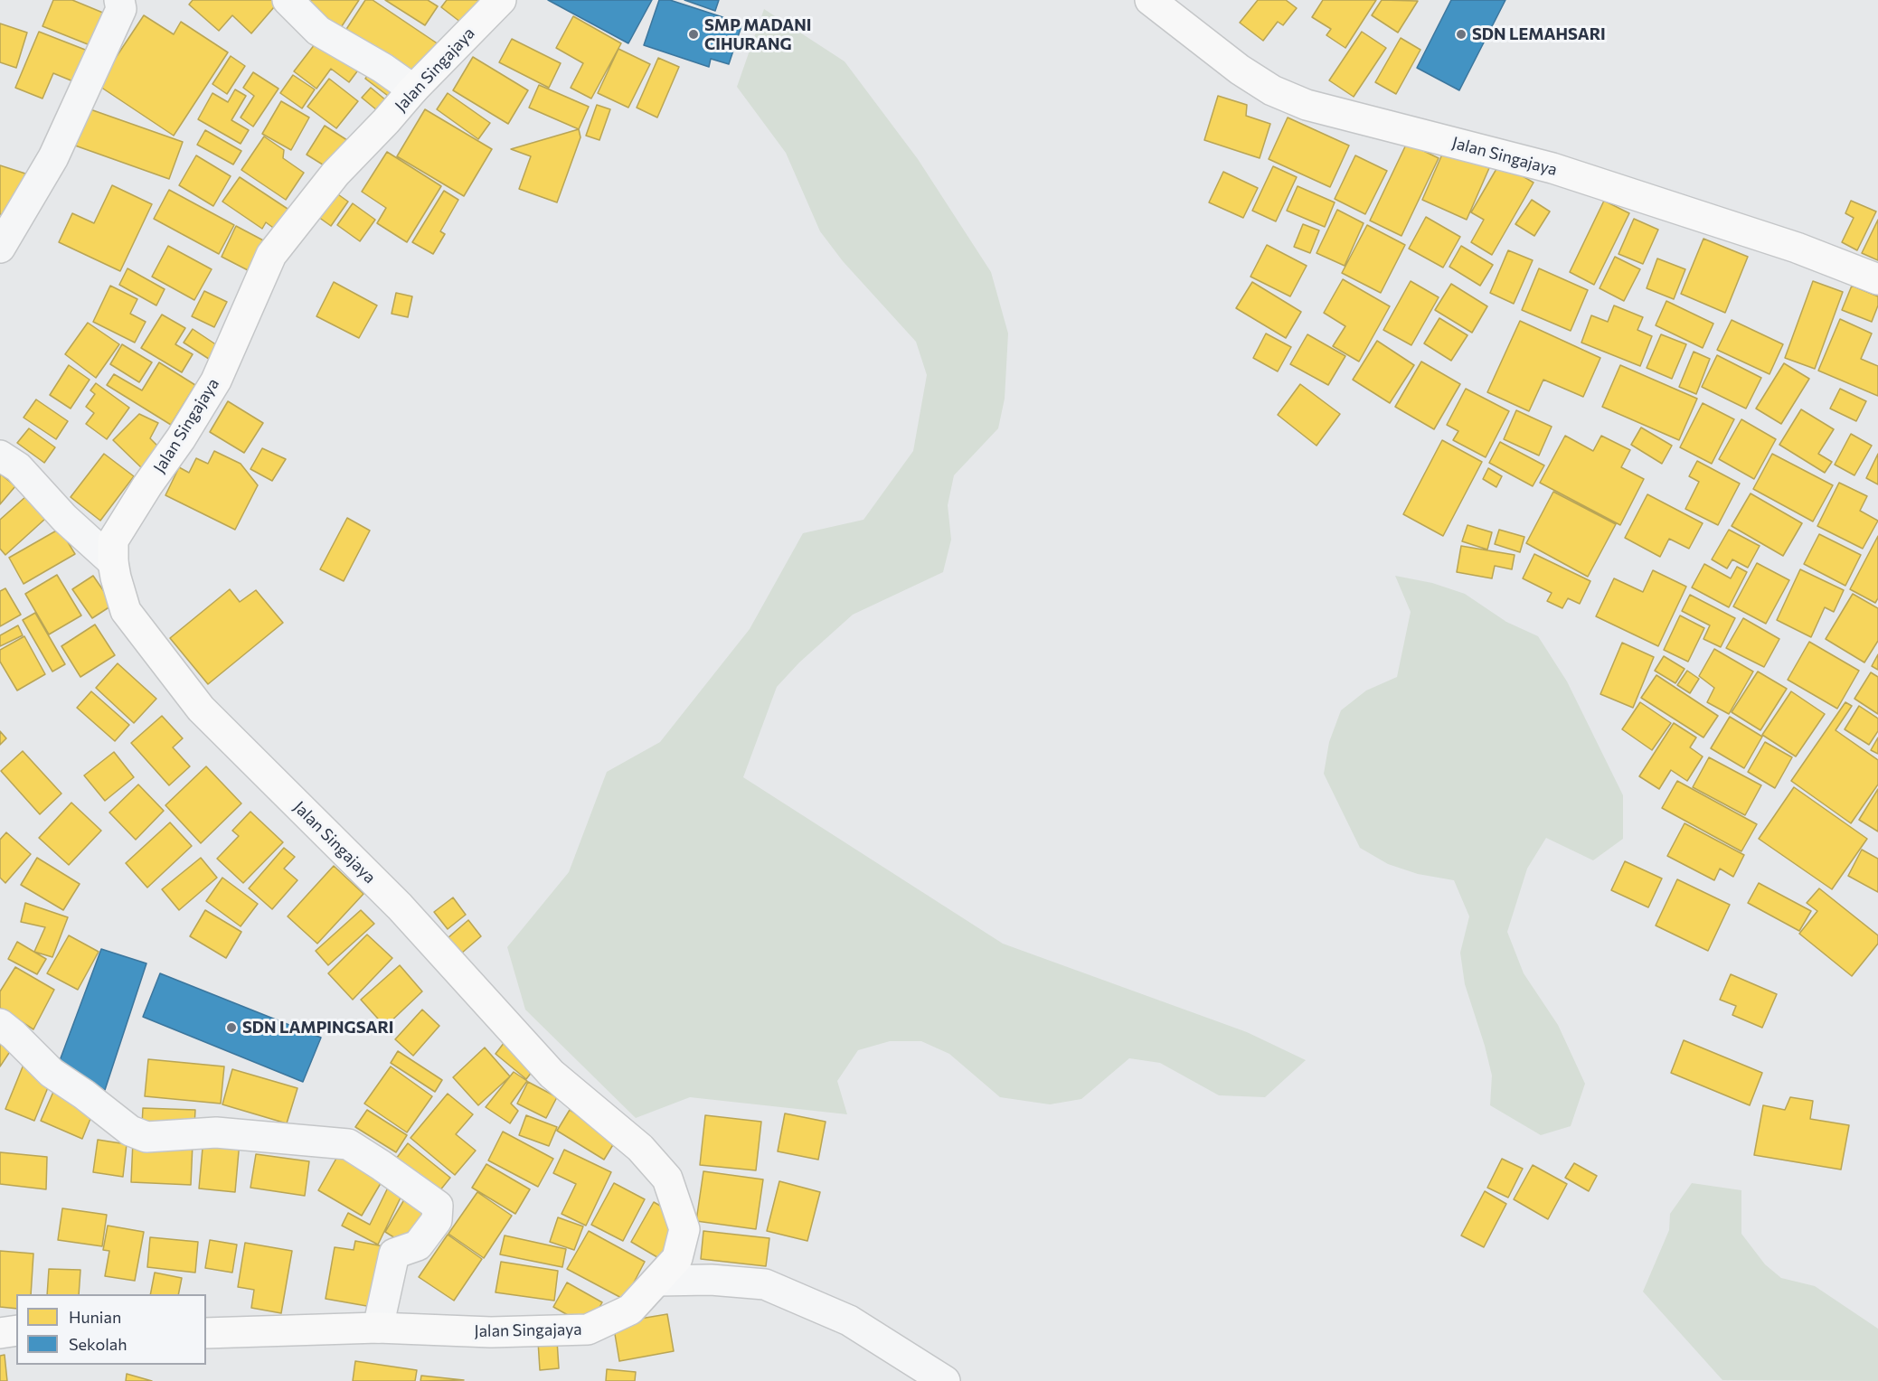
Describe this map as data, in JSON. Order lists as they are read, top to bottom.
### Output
{
  "streets": {
    "street": ["Jalan Singajaya"]
  },
  "places": ["SMP MADANI CIHURANG", "SDN LEMAHSARI", "SDN LAMPINGSARI"],
  "legend": ["Hunian", "Sekolah"]
}
